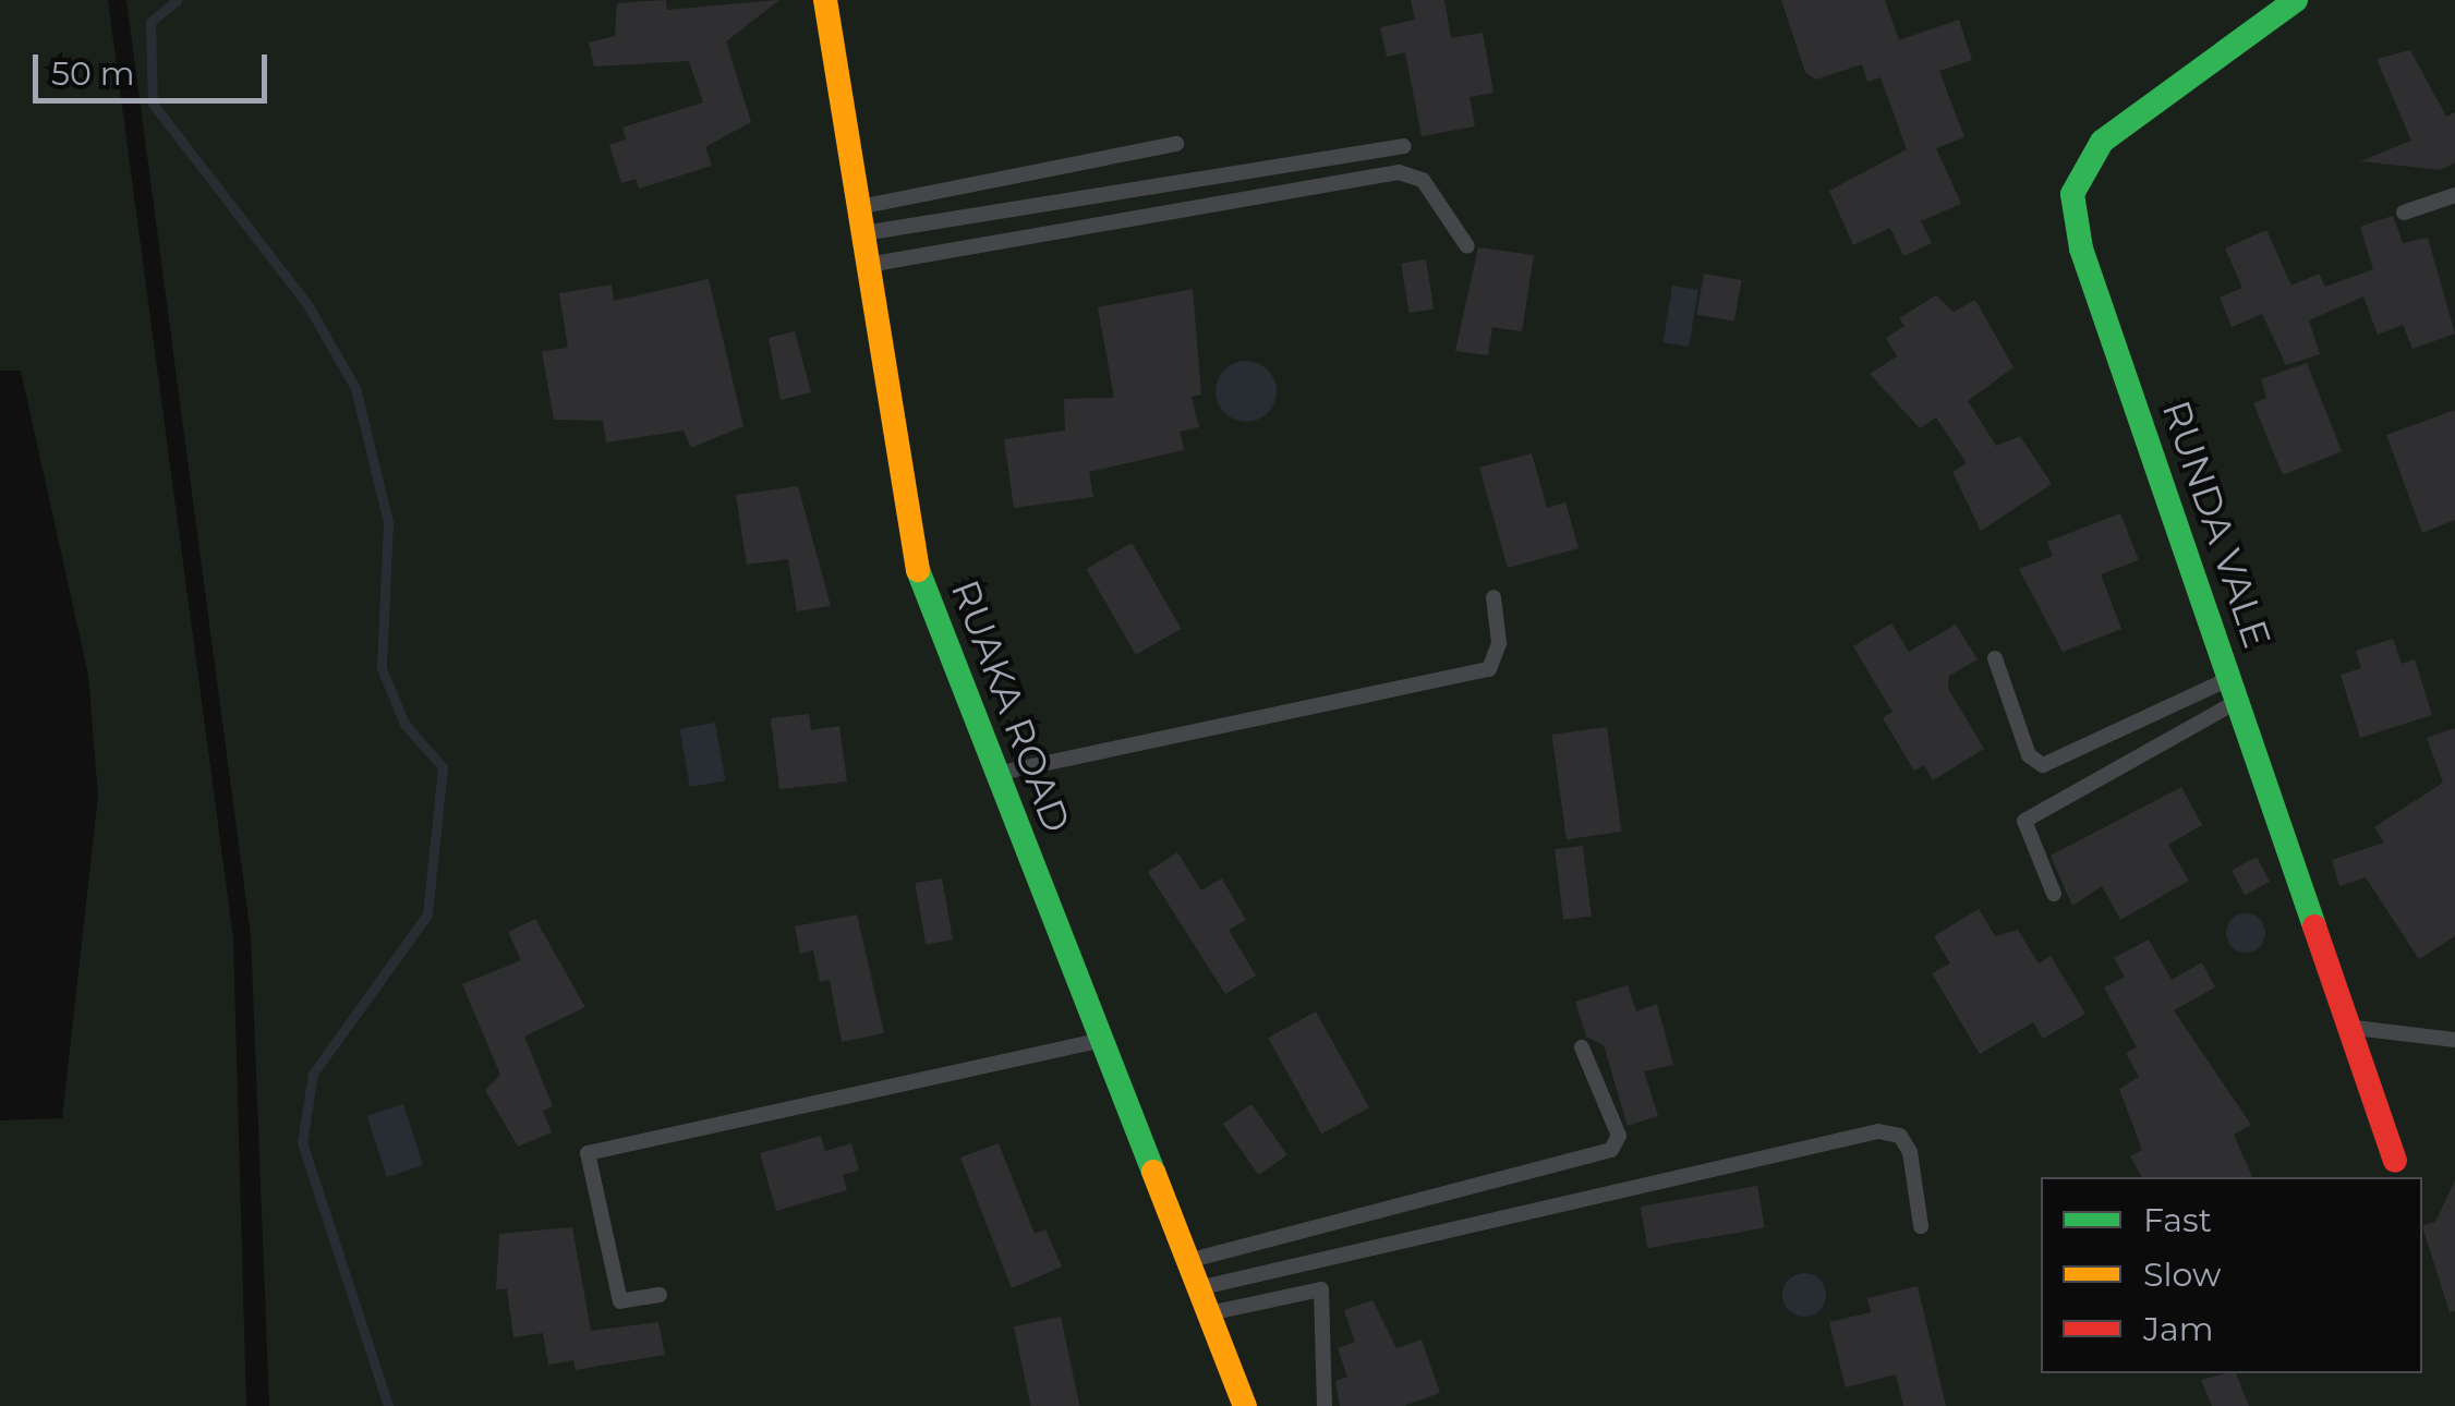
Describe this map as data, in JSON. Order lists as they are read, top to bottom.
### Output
{
  "streets": {
    "street": ["RUNDA VALE", "RUAKA ROAD"]
  },
  "legend": ["Fast", "Slow", "Jam"],
  "scale_bar": "50 m"
}
